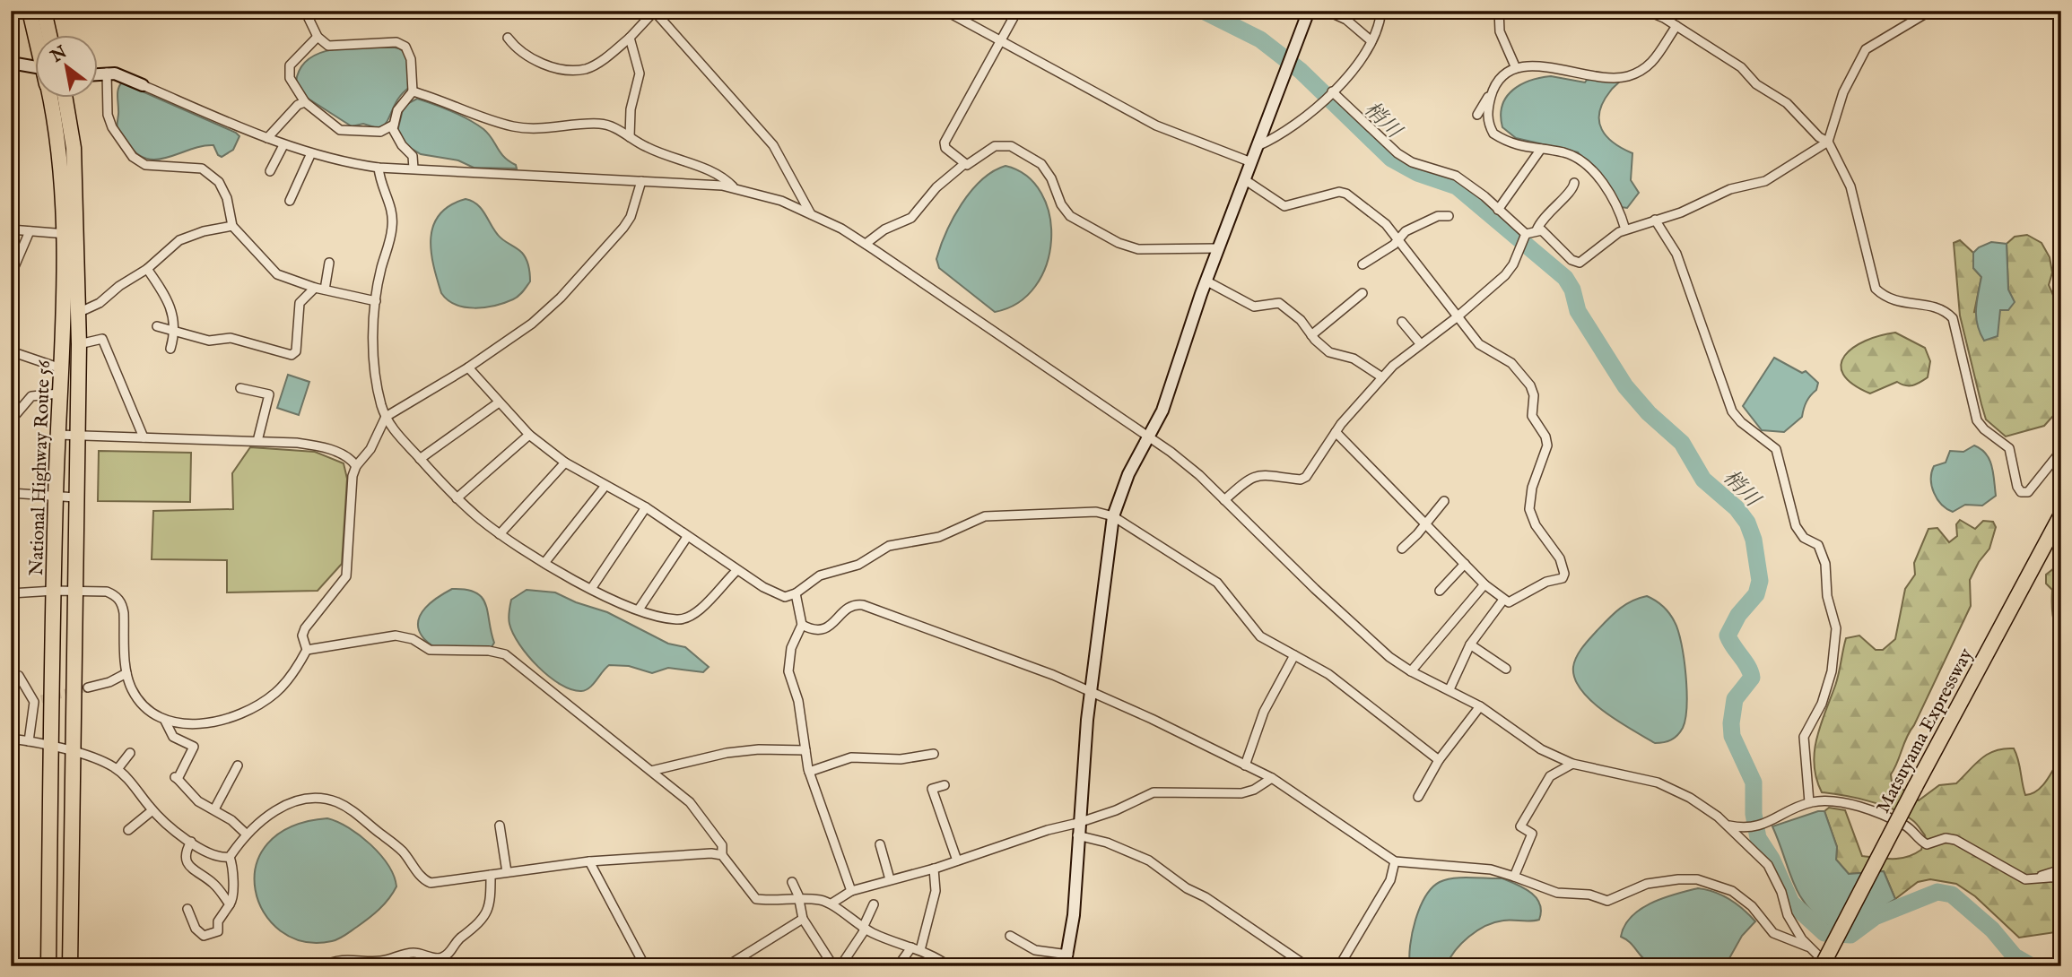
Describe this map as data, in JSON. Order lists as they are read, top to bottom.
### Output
{
  "streets": {
    "highway": ["National Highway Route 56", "Matsuyama Expressway"]
  },
  "water": ["梢川"],
  "north": "top left"
}
